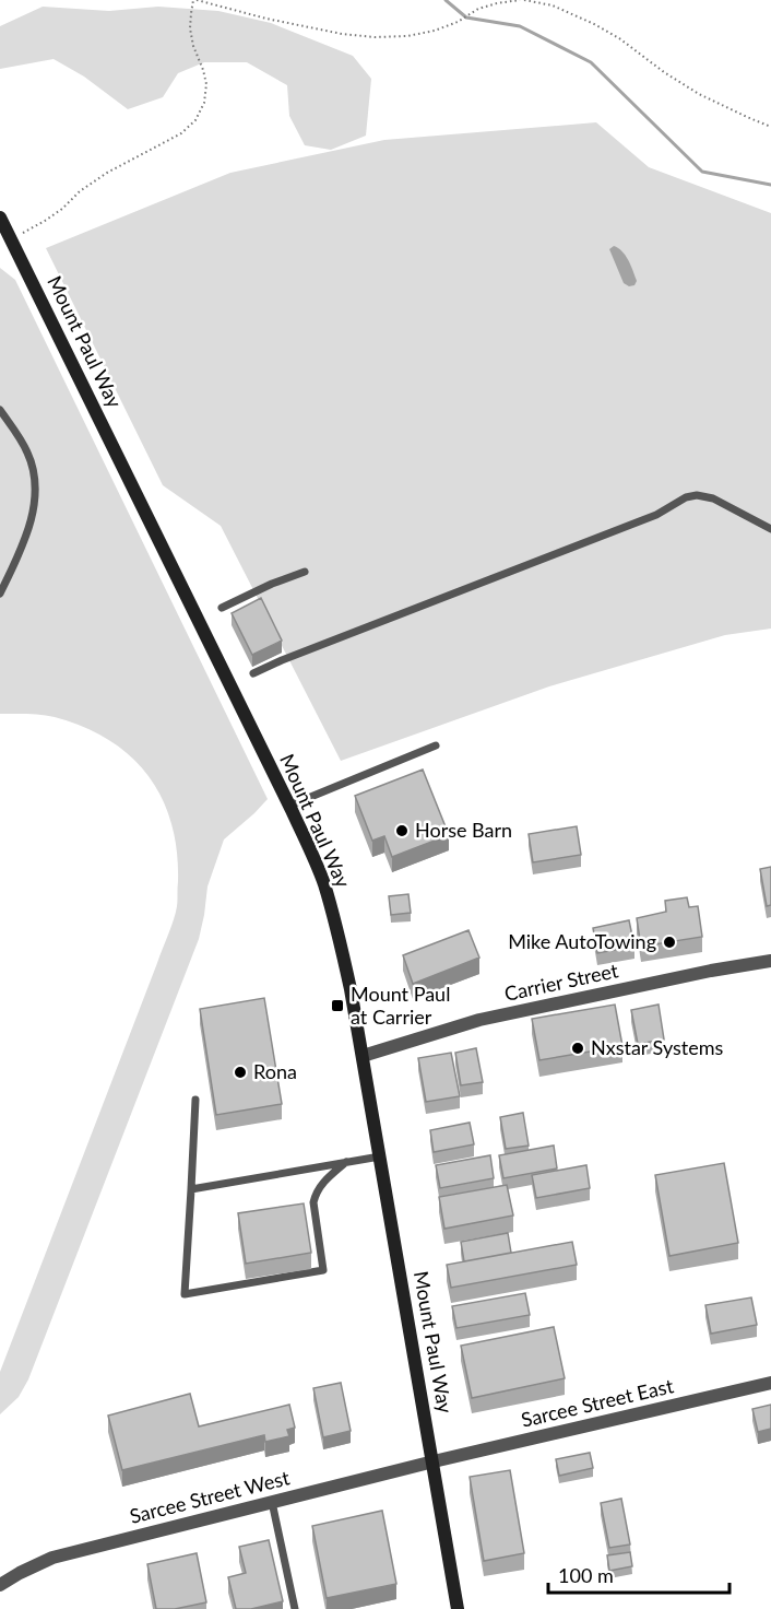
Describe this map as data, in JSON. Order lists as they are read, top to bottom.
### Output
{
  "streets": {
    "street": [
      "Mount Paul Way",
      "Carrier Street",
      "Sarcee Street East",
      "Sarcee Street West"
    ]
  },
  "crossings": [
    ["Mount Paul Way", "Carrier Street"],
    ["Mount Paul Way", "Sarcee Street East"],
    ["Mount Paul Way", "Sarcee Street West"],
    ["Sarcee Street East", "Sarcee Street West"]
  ],
  "places": {
    "other": [
      "Horse Barn",
      "Mike AutoTowing",
      "Nxstar Systems",
      "Rona"
    ],
    "transit": ["Mount Paul at Carrier"]
  },
  "scale_bar": "100 m"
}
